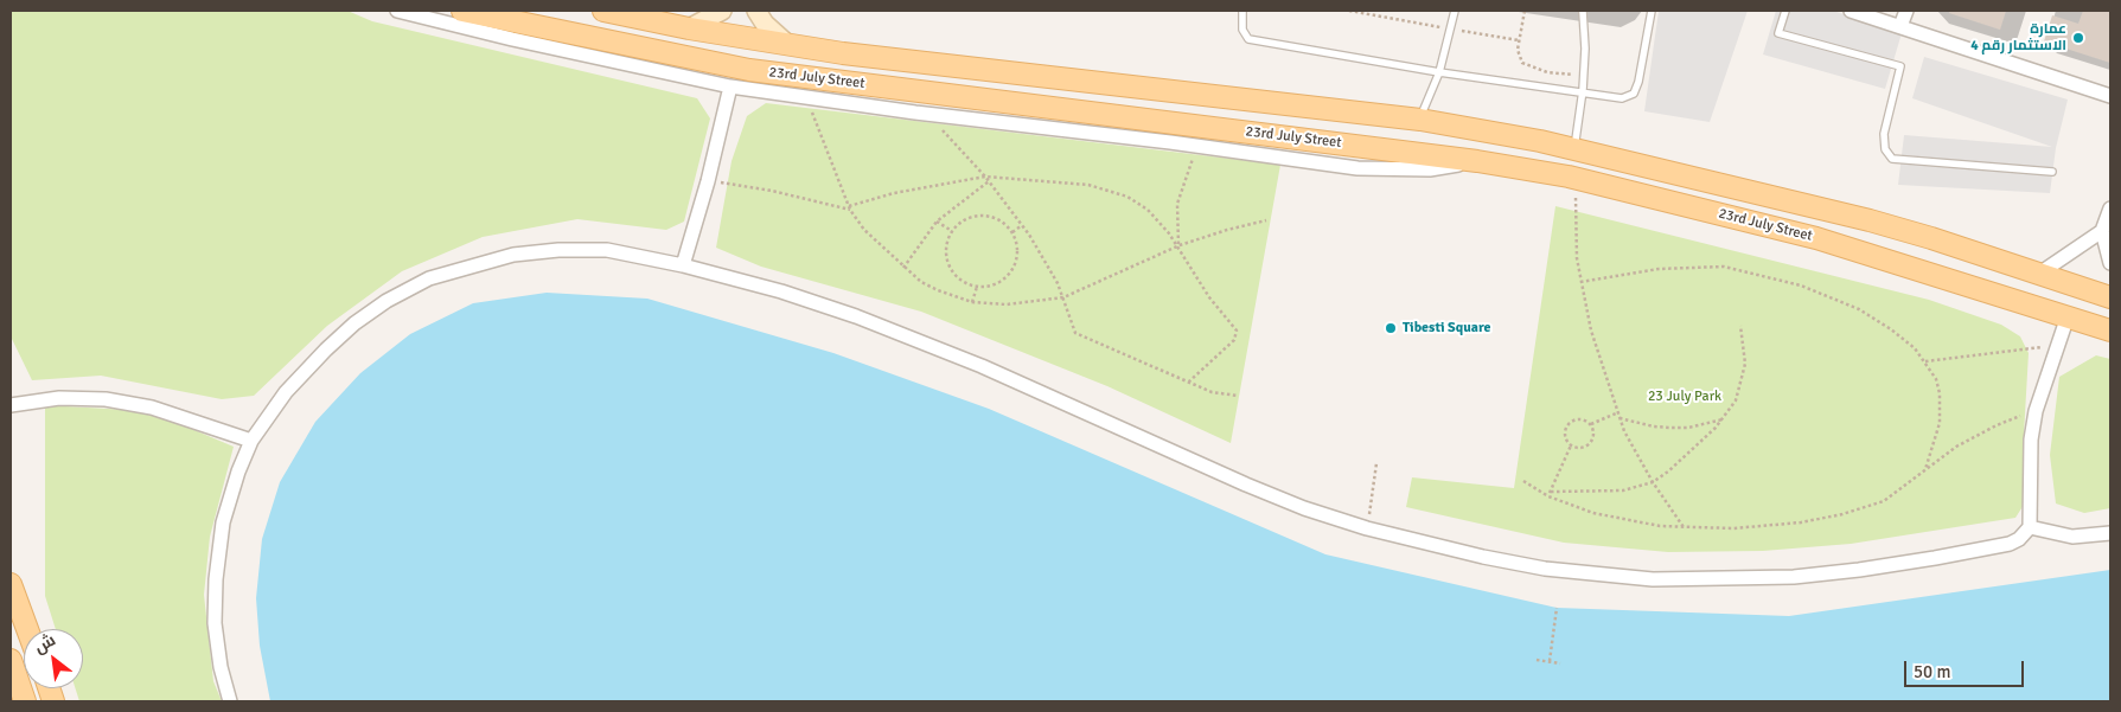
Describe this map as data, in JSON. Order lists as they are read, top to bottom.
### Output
{
  "streets": {
    "main road": ["23rd July Street"]
  },
  "parks": ["23 July Park"],
  "places": ["عمارة الاستثمار رقم 4", "Tibesti Square"],
  "scale_bar": "50 m",
  "north": "top left"
}
